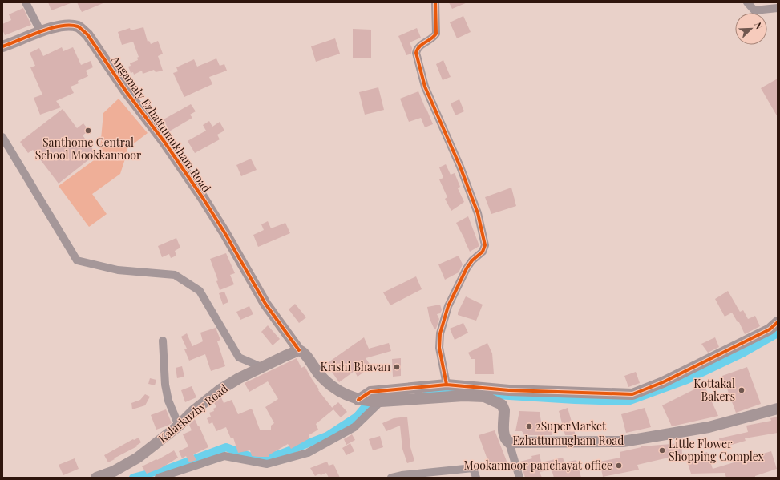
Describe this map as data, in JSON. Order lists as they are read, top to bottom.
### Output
{
  "streets": {
    "street": ["Angamaly Ezhattumukham Road", "Kalarkuzhy Road", "Ezhattumugham Road"]
  },
  "crossings": [
    ["Angamaly Ezhattumukham Road", "Kalarkuzhy Road"]
  ],
  "places": [
    "Santhome Central School Mookkannoor",
    "Krishi Bhavan",
    "Kottakal Bakers",
    "2SuperMarket",
    "Little Flower Shopping Complex",
    "Mookannoor panchayat office"
  ],
  "north": "top right"
}
